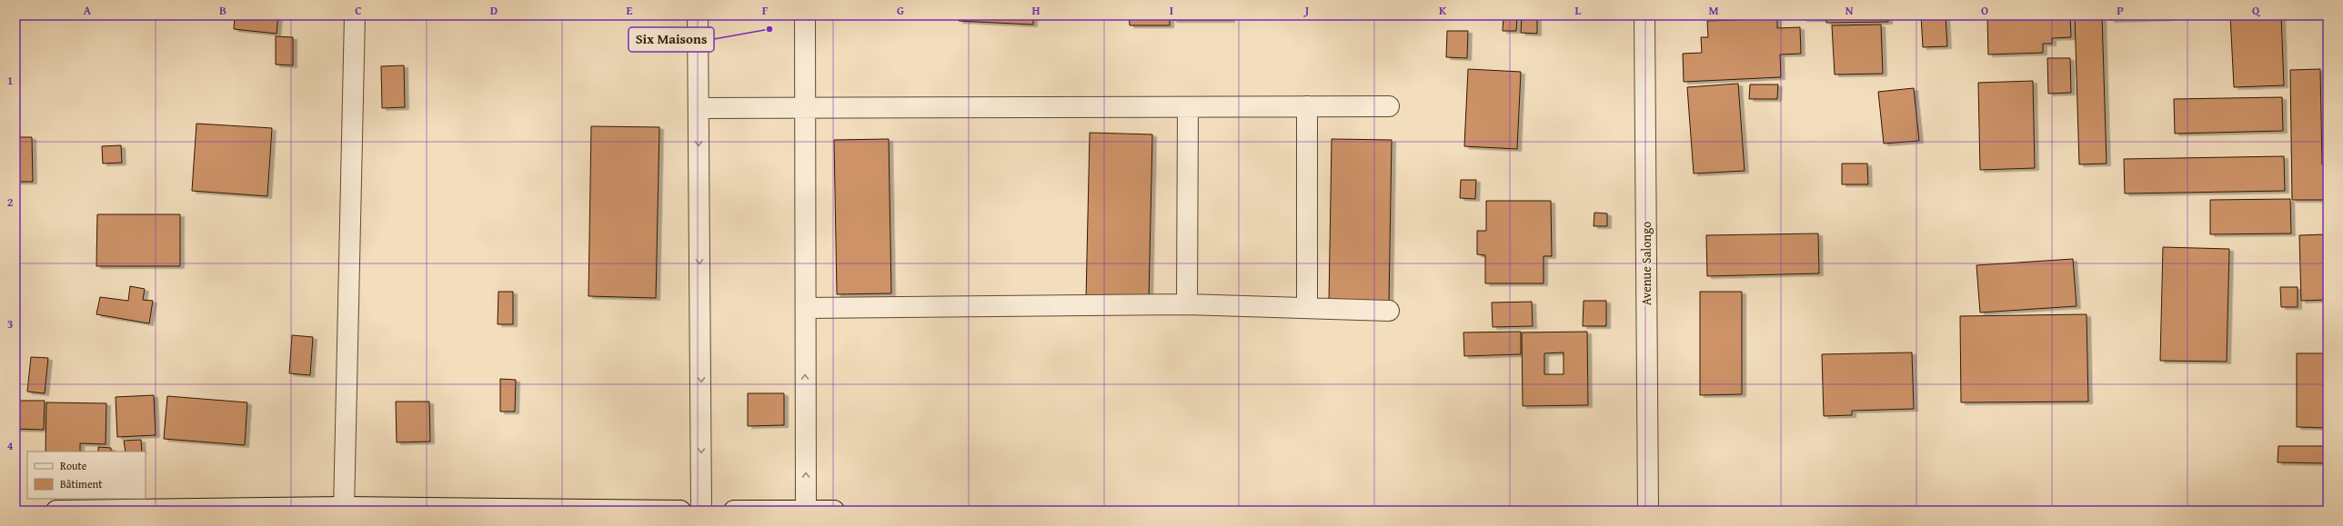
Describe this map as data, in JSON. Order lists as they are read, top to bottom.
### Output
{
  "streets": {
    "street": ["Avenue Salongo"]
  },
  "places": ["Six Maisons"],
  "legend": ["Route", "Bâtiment"],
  "grid": {
    "columns": [
      "A",
      "B",
      "C",
      "D",
      "E",
      "F",
      "G",
      "H",
      "I",
      "J",
      "K",
      "L",
      "M",
      "N",
      "O",
      "P",
      "Q"
    ],
    "rows": [
      "1",
      "2",
      "3",
      "4"
    ]
  }
}
